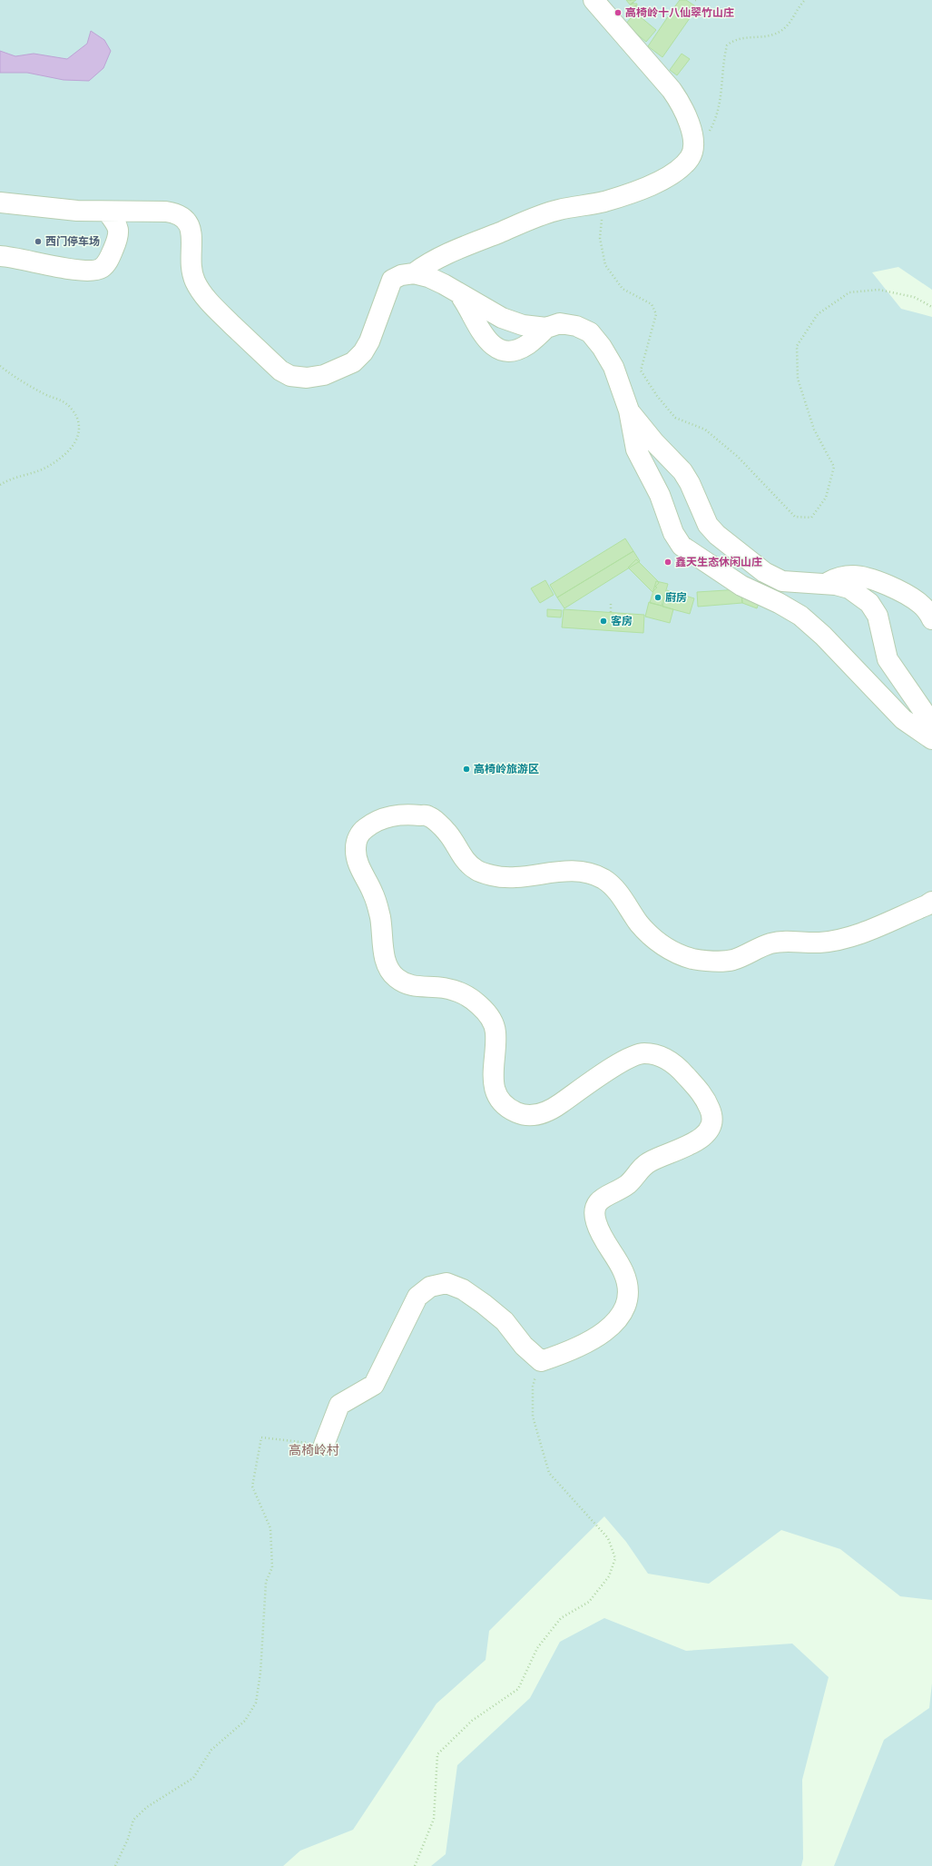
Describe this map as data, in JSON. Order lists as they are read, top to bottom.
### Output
{
  "districts": ["高椅岭村"],
  "places": [
    "高椅岭十八仙翠竹山庄",
    "西门停车场",
    "鑫天生态休闲山庄",
    "廚房",
    "客房",
    "高椅岭旅游区"
  ]
}
